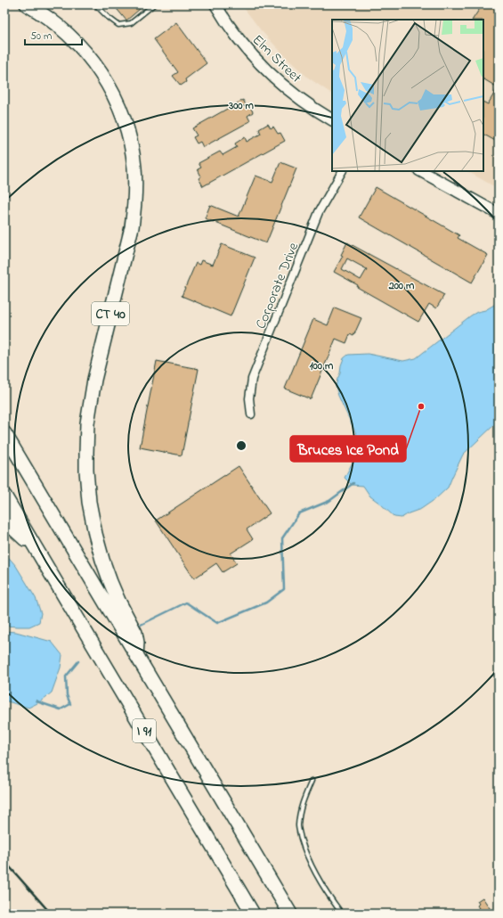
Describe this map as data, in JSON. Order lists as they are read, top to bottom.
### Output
{
  "streets": {
    "highway": ["CT 40", "I 91"],
    "street": ["Elm Street", "Corporate Drive"]
  },
  "crossings": [
    ["CT 40", "I 91"]
  ],
  "places": ["Bruces Ice Pond"],
  "scale_bar": "50 m",
  "rings": ["300 m", "200 m", "100 m"]
}
